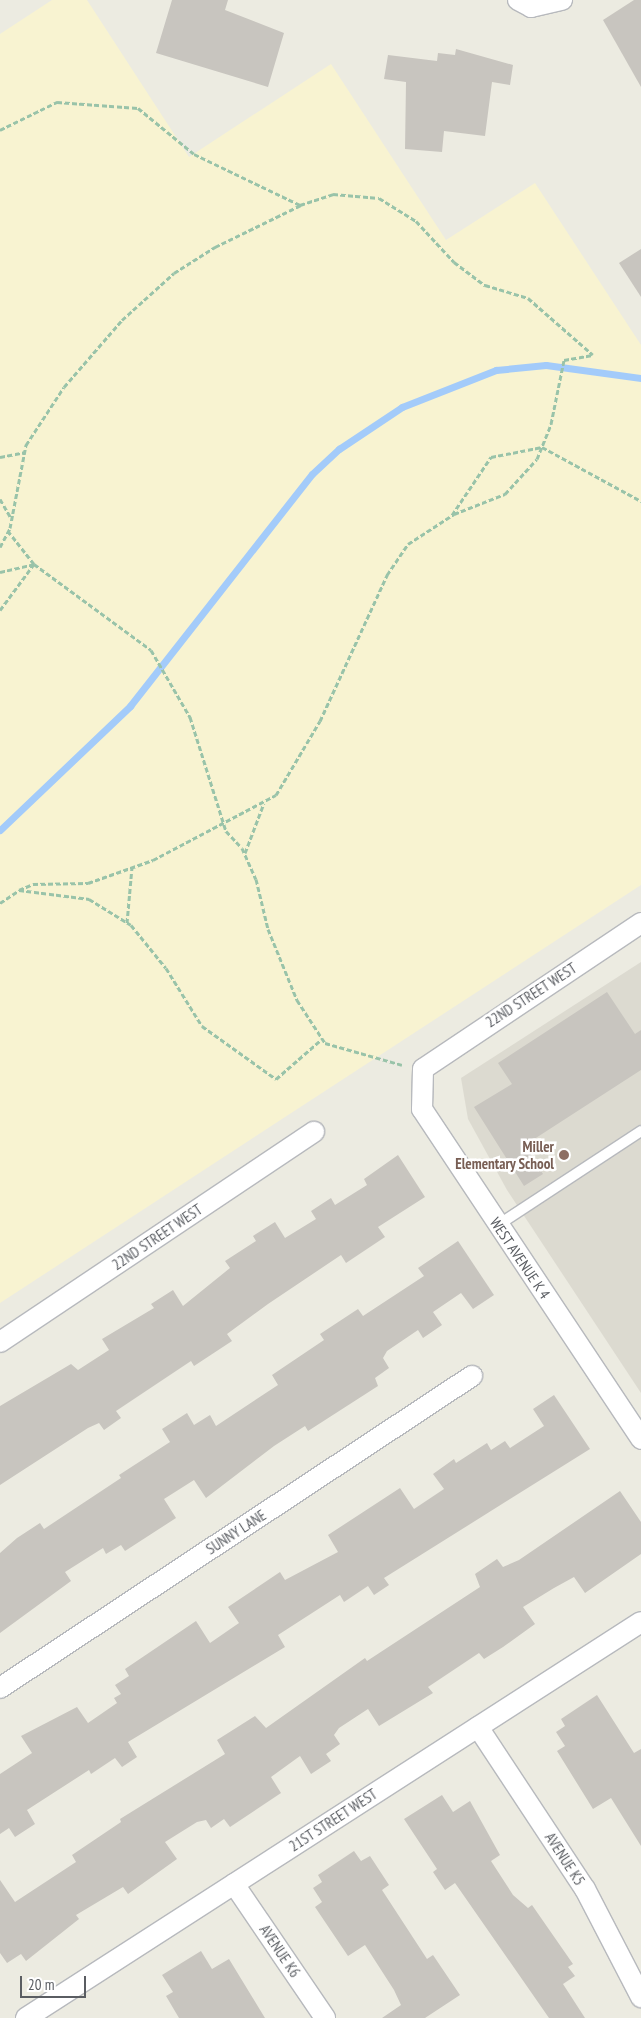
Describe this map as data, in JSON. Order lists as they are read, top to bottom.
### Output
{
  "streets": {
    "street": [
      "22ND STREET WEST",
      "WEST AVENUE K 4",
      "SUNNY LANE",
      "21ST STREET WEST",
      "AVENUE K5",
      "AVENUE K6"
    ]
  },
  "crossings": [
    ["22ND STREET WEST", "WEST AVENUE K 4"],
    ["21ST STREET WEST", "AVENUE K5"],
    ["21ST STREET WEST", "AVENUE K6"]
  ],
  "places": ["Miller Elementary School"],
  "scale_bar": "20 m"
}
